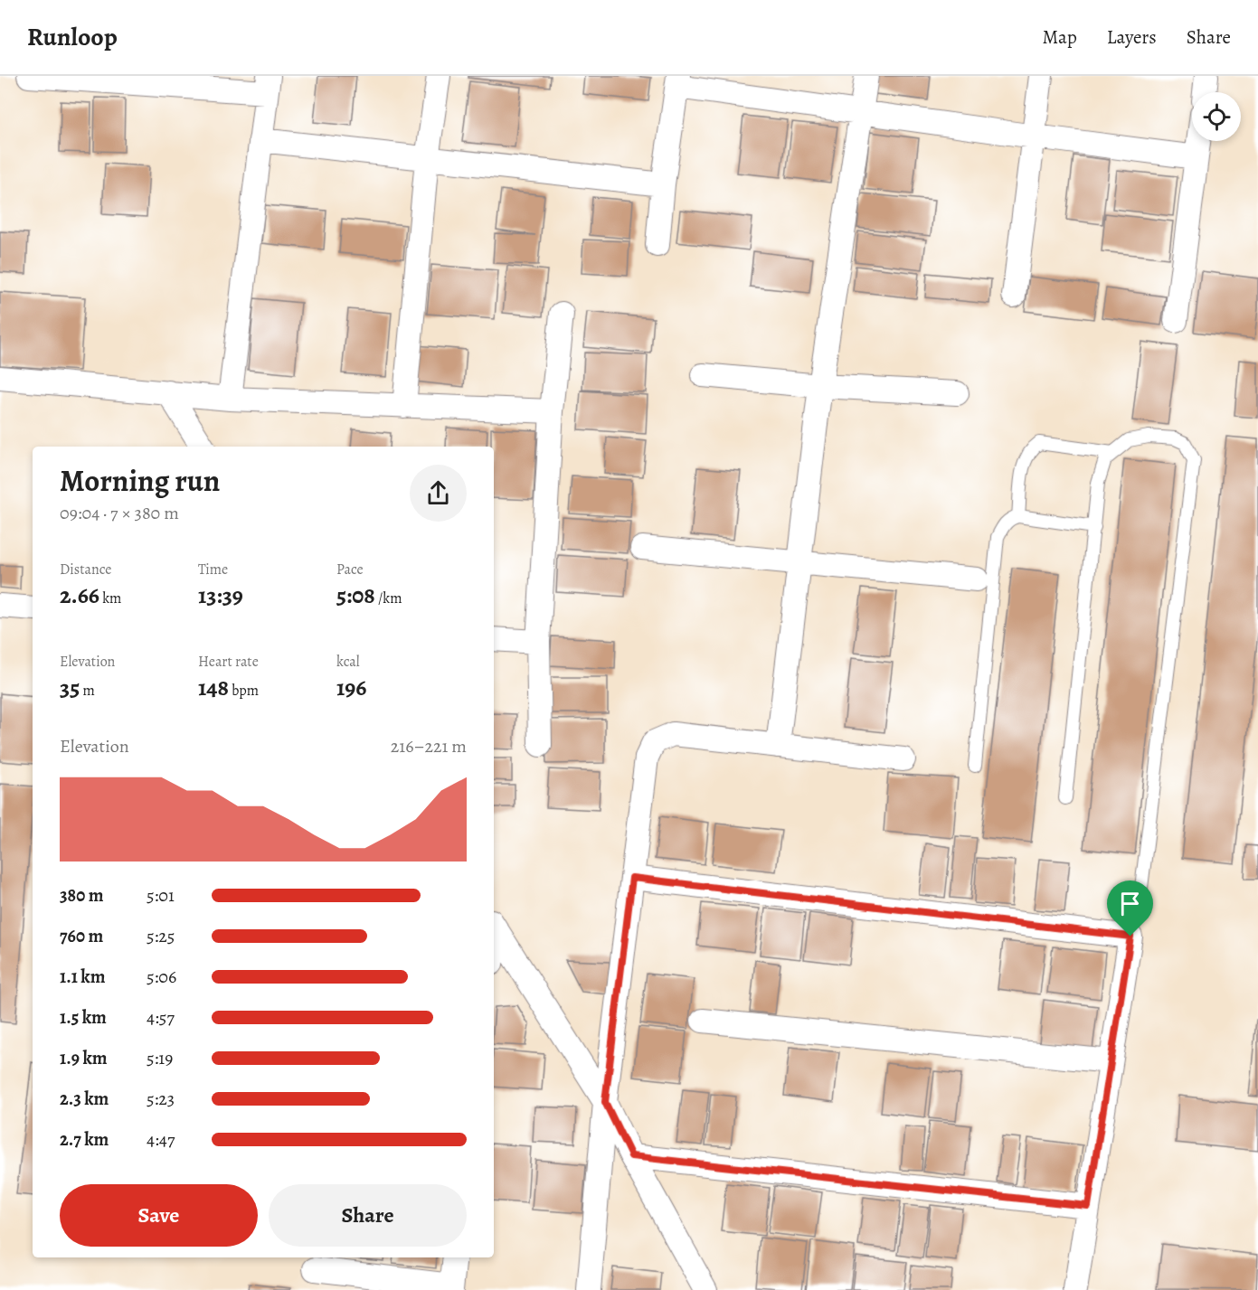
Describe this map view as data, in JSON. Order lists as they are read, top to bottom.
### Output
{
  "page": {
    "header": "Runloop",
    "nav": ["Map", "Layers", "Share"],
    "heading": ["Morning run", "09:04 · 7 × 380 m"],
    "stats": [
      ["Distance", "2.66 km"],
      ["Time", "13:39"],
      ["Pace", "5:08 /km"],
      ["Elevation", "35 m"],
      ["Heart rate", "148 bpm"],
      ["kcal", "196"]
    ],
    "chart": ["Elevation", "216–221 m"],
    "list": [
      {
        "name": "380 m",
        "note": "5:01"
      },
      {
        "name": "760 m",
        "note": "5:25"
      },
      {
        "name": "1.1 km",
        "note": "5:06"
      },
      {
        "name": "1.5 km",
        "note": "4:57"
      },
      {
        "name": "1.9 km",
        "note": "5:19"
      },
      {
        "name": "2.3 km",
        "note": "5:23"
      },
      {
        "name": "2.7 km",
        "note": "4:47"
      }
    ],
    "buttons": ["Save", "Share"]
  }
}
